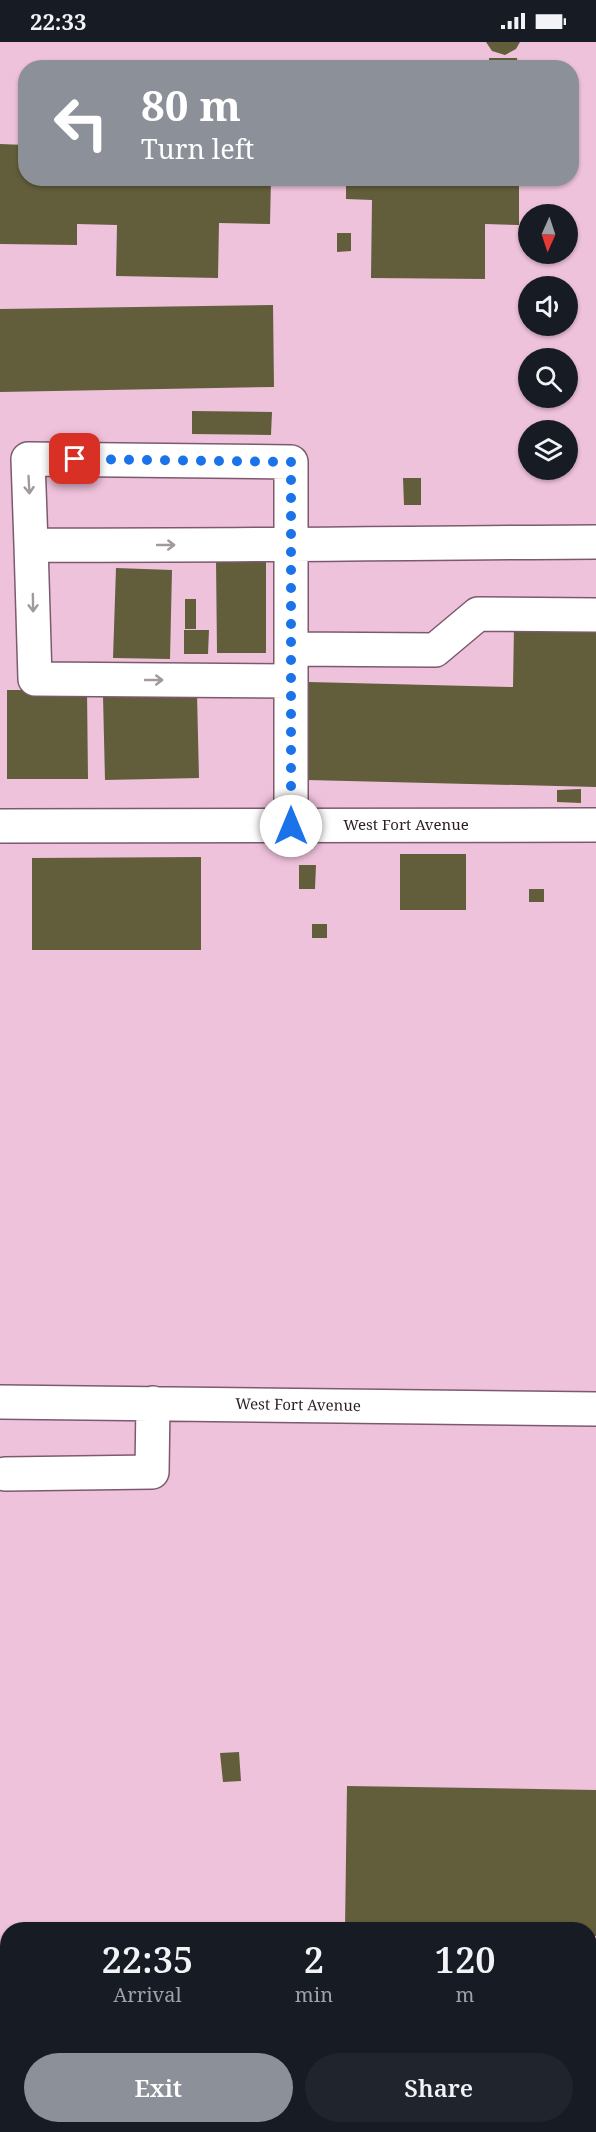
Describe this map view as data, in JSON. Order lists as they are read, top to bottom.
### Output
{
  "streets": {
    "lane": ["West Fort Avenue"]
  },
  "north": "bottom",
  "page": {
    "status": "22:33",
    "turn": ["80 m", "Turn left"],
    "eta": [
      "22:35",
      "Arrival",
      "2",
      "min",
      "120",
      "m"
    ],
    "buttons": ["Exit", "Share"]
  }
}
